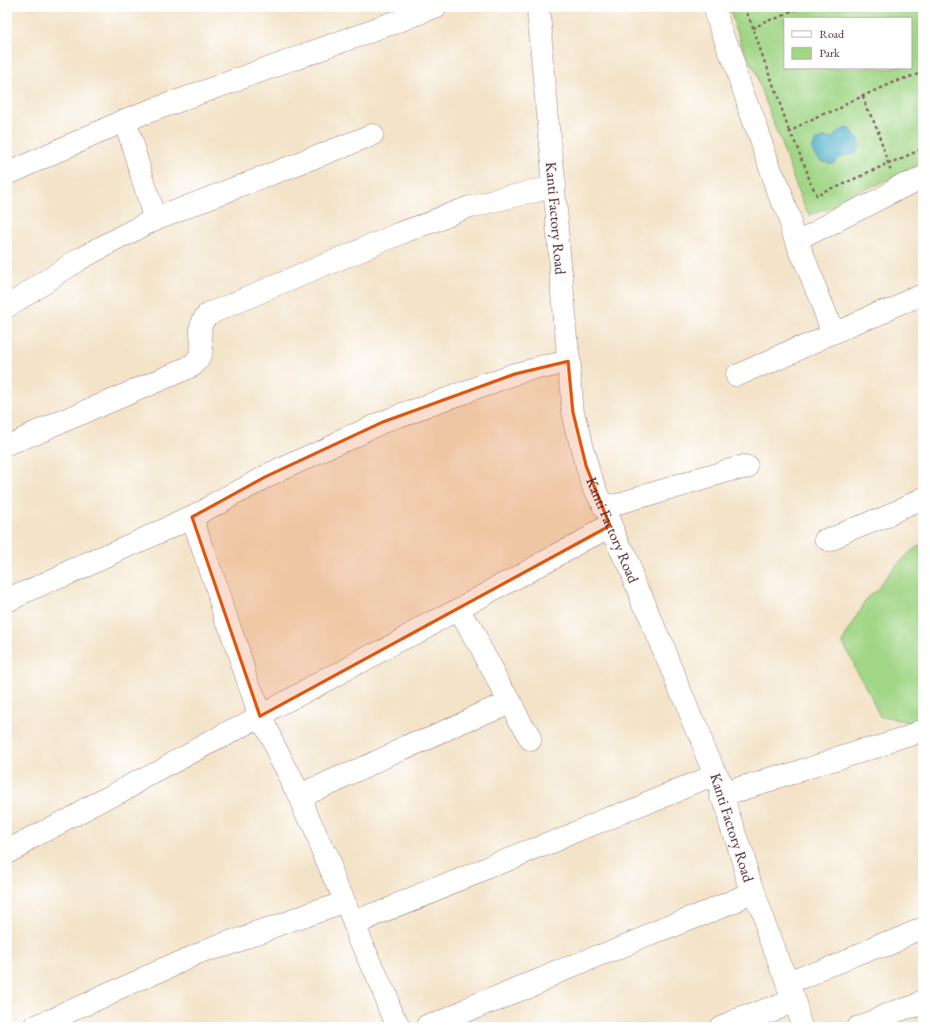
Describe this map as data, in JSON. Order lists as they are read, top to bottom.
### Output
{
  "streets": {
    "street": ["Kanti Factory Road"]
  },
  "legend": ["Road", "Park"]
}
